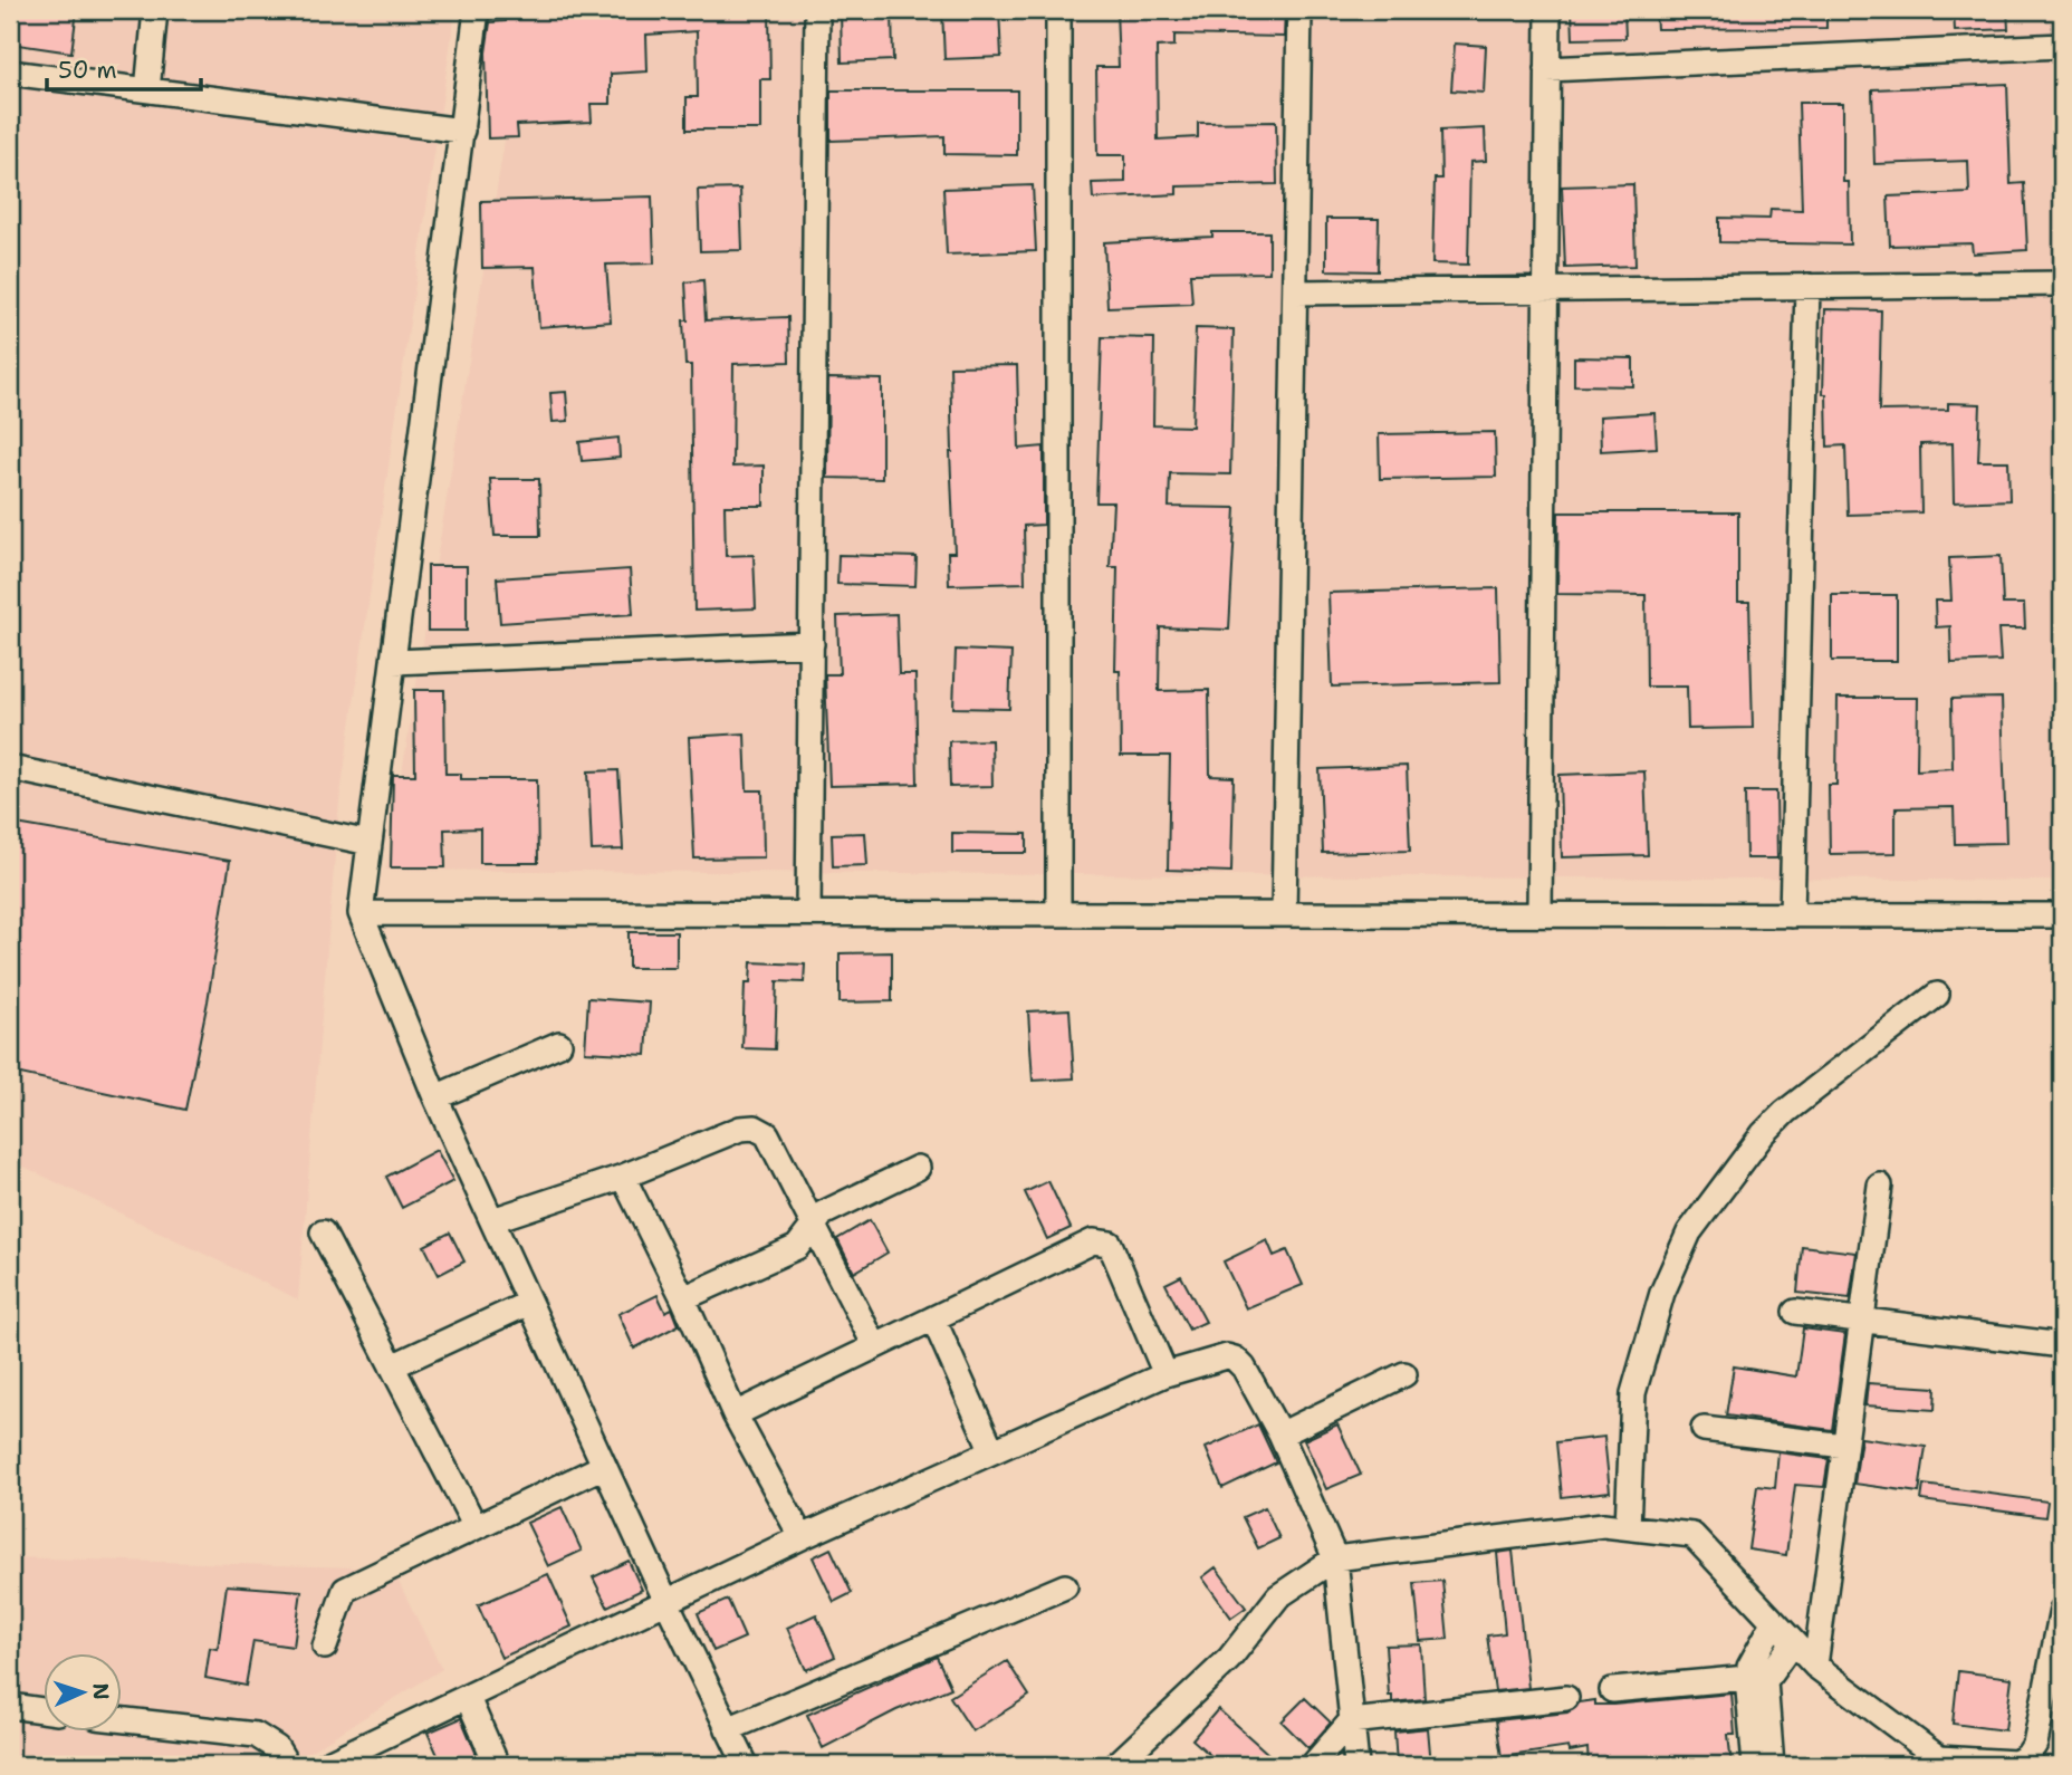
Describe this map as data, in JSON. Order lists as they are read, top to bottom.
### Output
{
  "scale_bar": "50 m",
  "north": "right"
}
